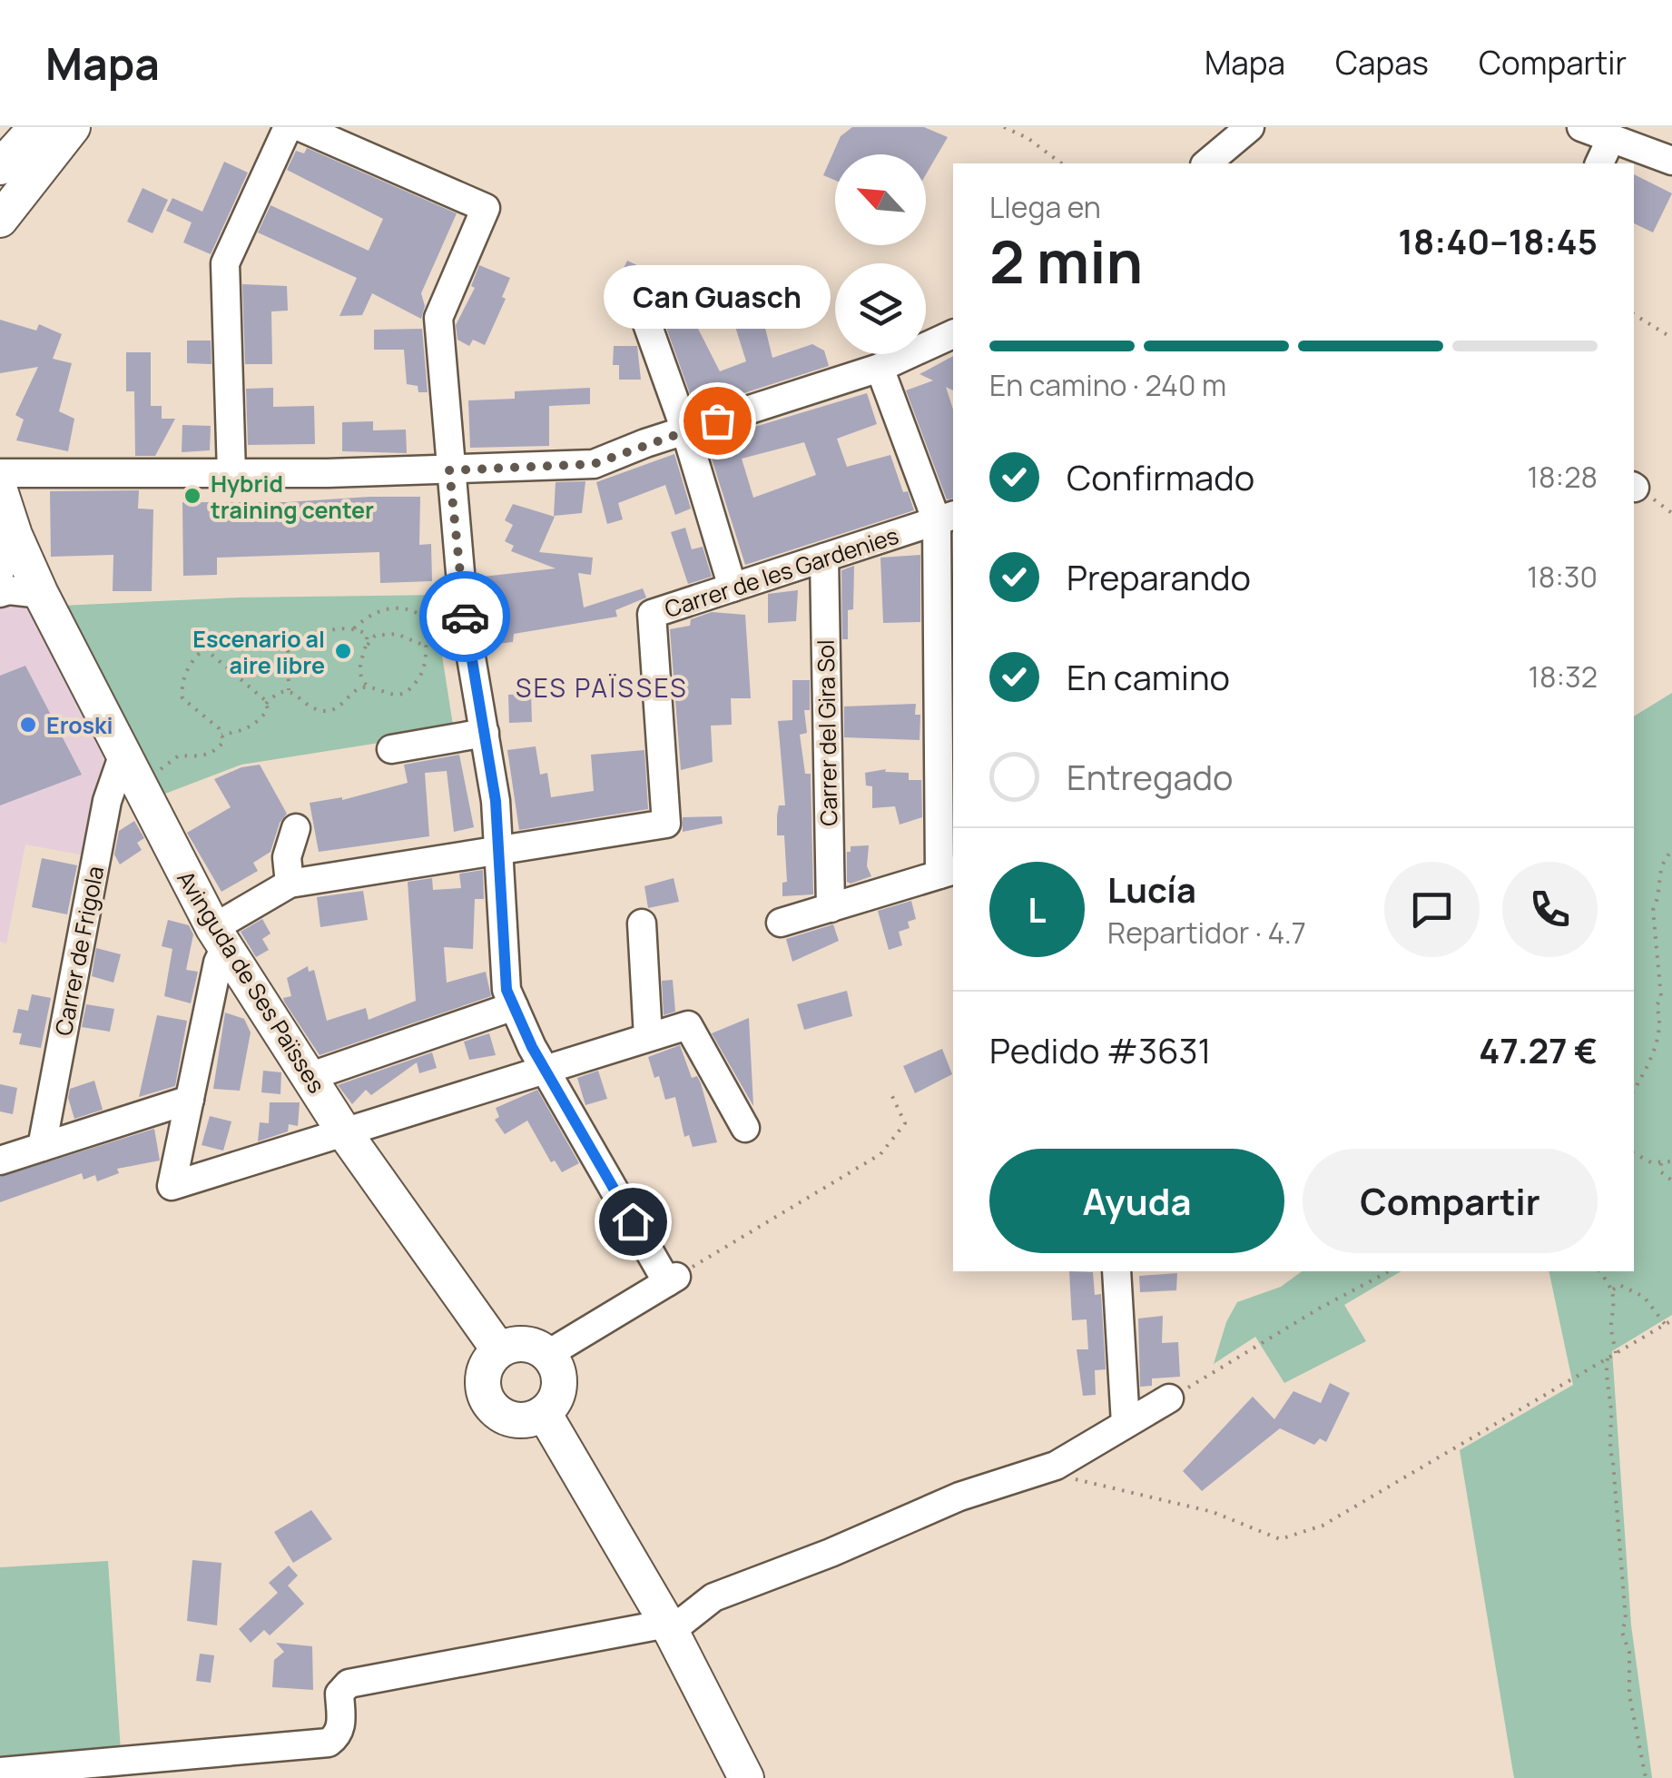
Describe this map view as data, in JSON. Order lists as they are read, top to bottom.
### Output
{
  "streets": {
    "main road": ["Avinguda de Ses Païsses"],
    "street": ["Carrer de les Gardenies", "Carrer del Gira Sol", "Carrer de Frigola"]
  },
  "crossings": [
    ["Carrer de les Gardenies", "Carrer del Gira Sol"],
    ["Carrer de Frigola", "Avinguda de Ses Païsses"]
  ],
  "districts": ["SES PAÏSSES"],
  "places": [
    "Can Guasch",
    "Hybrid training center",
    "Escenario al aire libre",
    "Eroski"
  ],
  "north": "top left",
  "page": {
    "header": "Mapa",
    "nav": ["Mapa", "Capas", "Compartir"],
    "heading": ["2 min", "Llega en", "18:40–18:45"],
    "panel": [
      "Lucía",
      "Repartidor · 4.7",
      "Pedido #3631",
      "47.27 €"
    ],
    "bubble": "Can Guasch",
    "bar": "En camino · 240 m",
    "list": [
      ["Confirmado", "18:28"],
      ["Preparando", "18:30"],
      ["En camino", "18:32"],
      "Entregado"
    ],
    "round": "L",
    "buttons": ["Ayuda", "Compartir"]
  }
}
